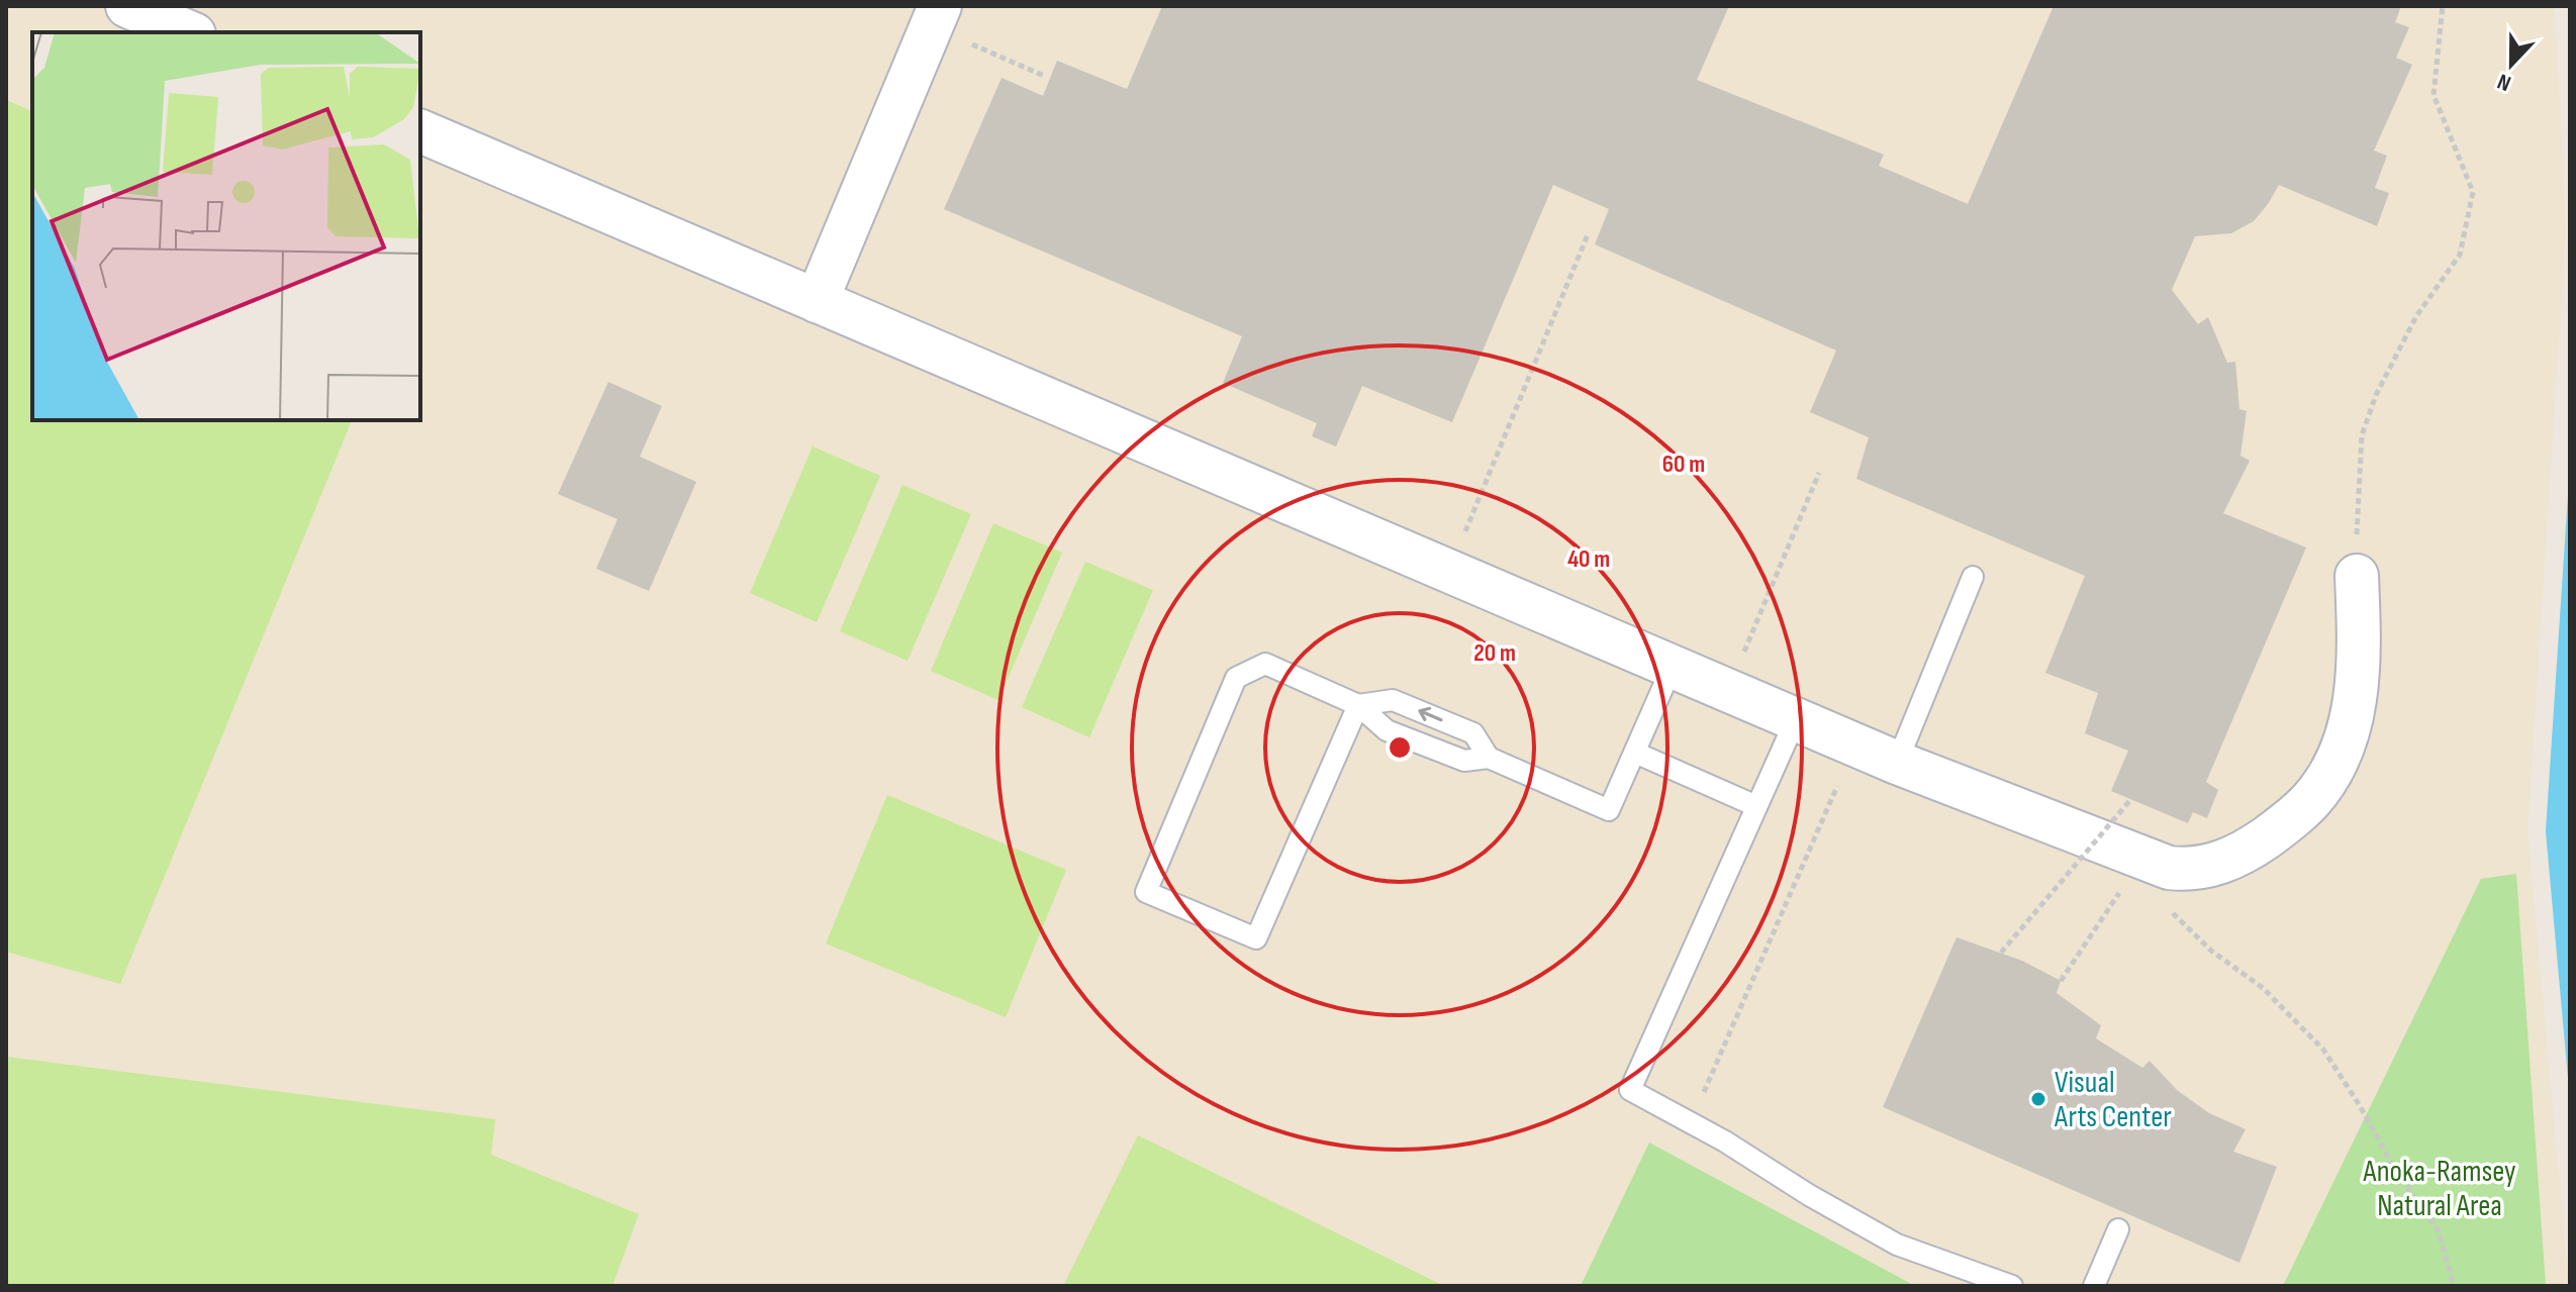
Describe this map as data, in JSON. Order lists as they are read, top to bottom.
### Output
{
  "parks": ["Anoka-Ramsey Natural Area"],
  "places": ["Visual Arts Center"],
  "north": "bottom",
  "rings": ["60 m", "40 m", "20 m"]
}
